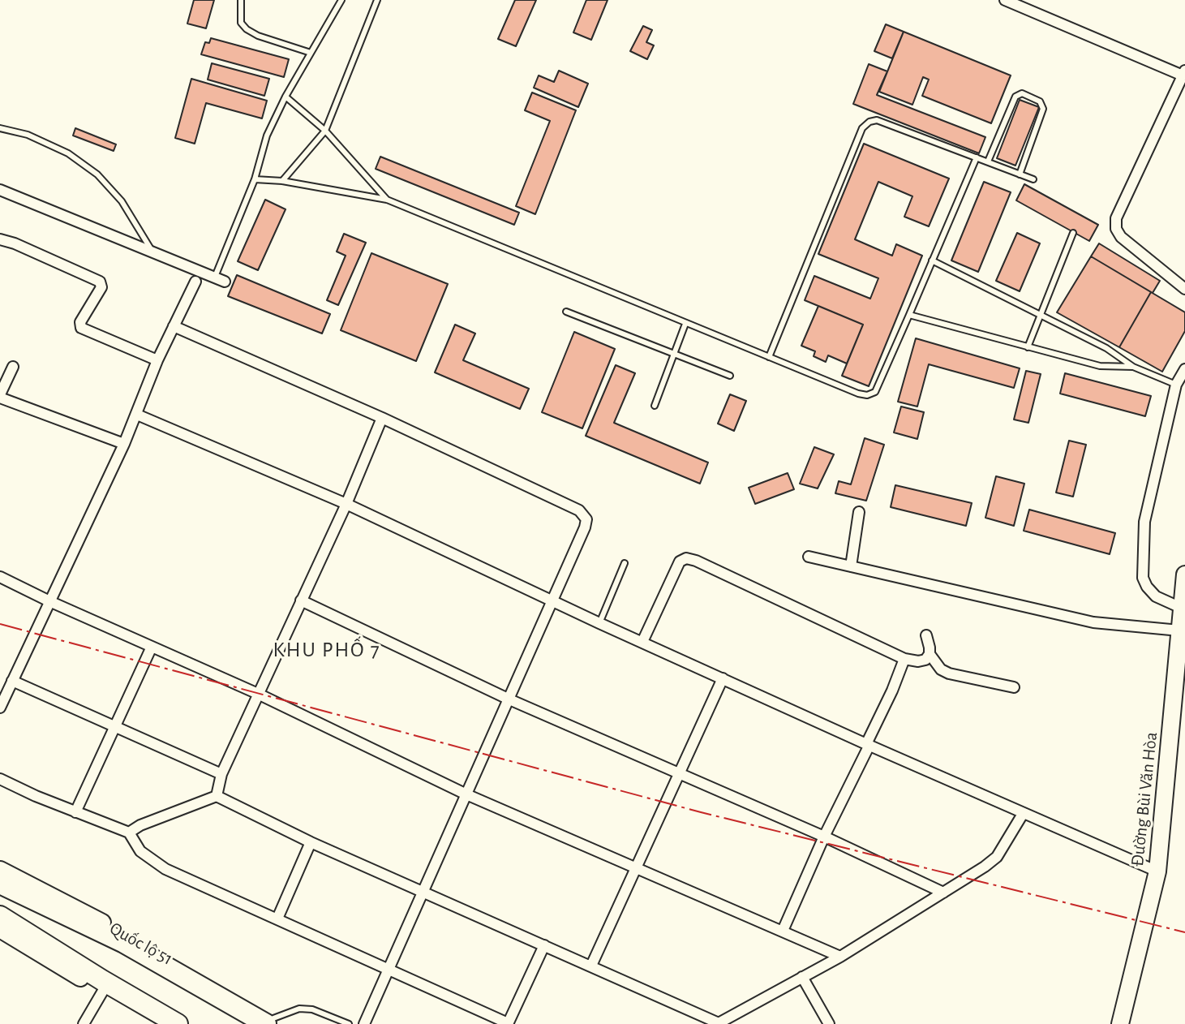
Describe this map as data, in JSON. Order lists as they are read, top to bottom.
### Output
{
  "streets": {
    "highway": ["Quốc lộ 51"],
    "main road": ["Đường Bùi Văn Hòa"]
  },
  "districts": ["KHU PHỐ 7"]
}
